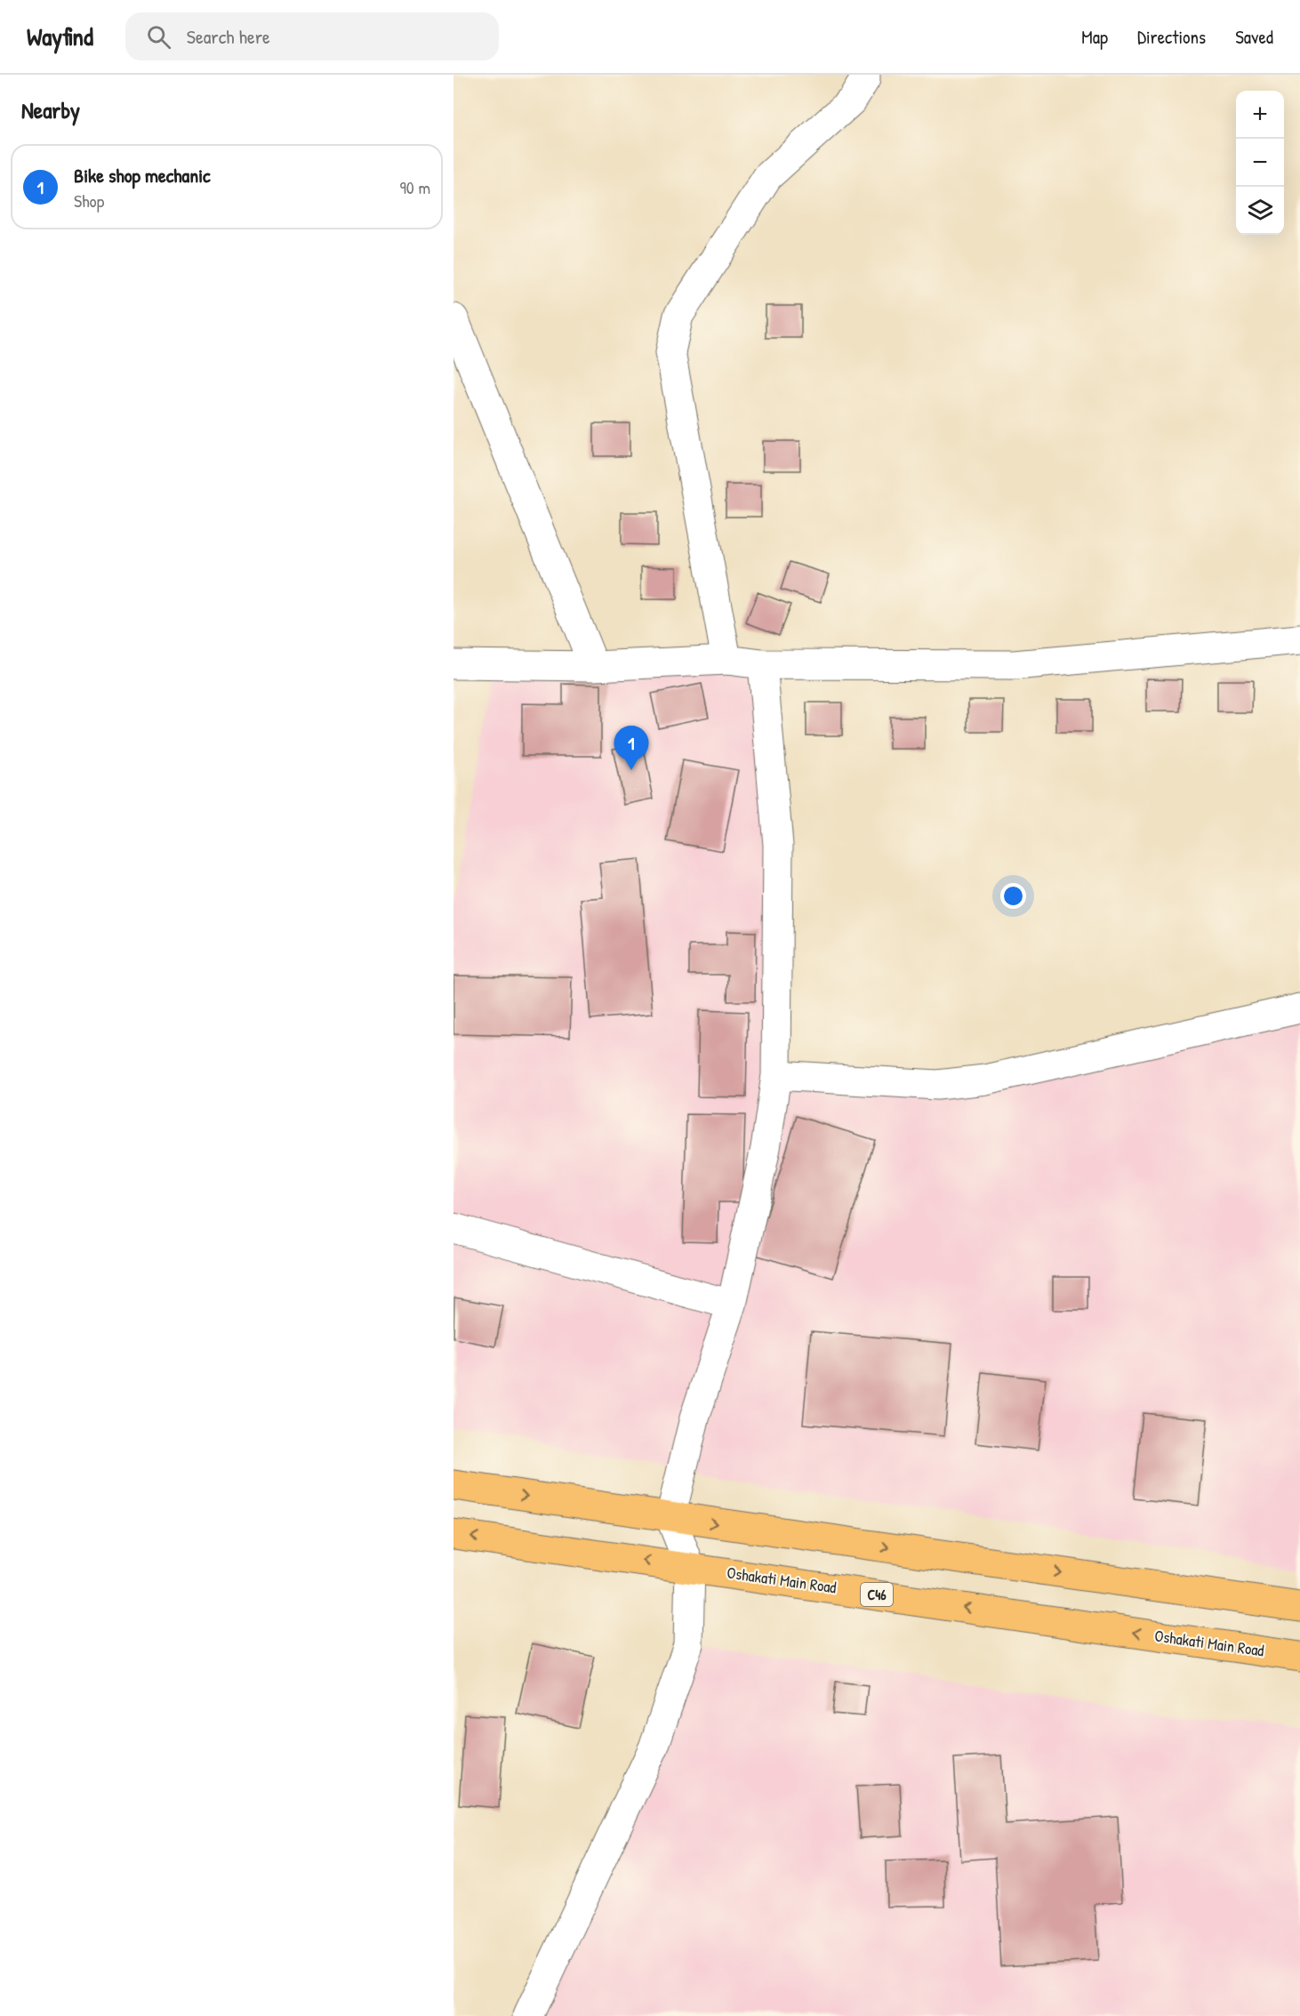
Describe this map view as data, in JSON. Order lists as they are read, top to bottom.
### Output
{
  "streets": {
    "main road": ["Oshakati Main Road", "C46"]
  },
  "page": {
    "header": "Wayfind",
    "search": "Search here",
    "nav": ["Map", "Directions", "Saved"],
    "heading": "Nearby",
    "map_buttons": ["+", "−"],
    "list": [
      {
        "mark": "1",
        "name": "Bike shop mechanic",
        "note": "Shop",
        "value": "90 m"
      }
    ],
    "pins": "1"
  }
}
